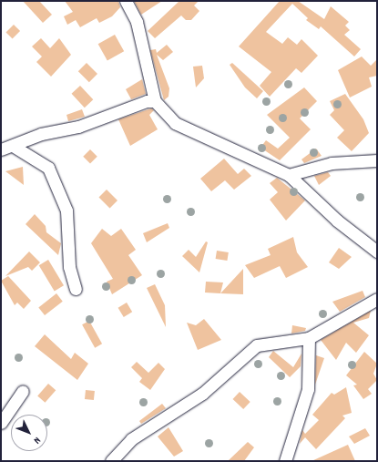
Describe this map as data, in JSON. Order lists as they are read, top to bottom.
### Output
{
  "north": "bottom right"
}
